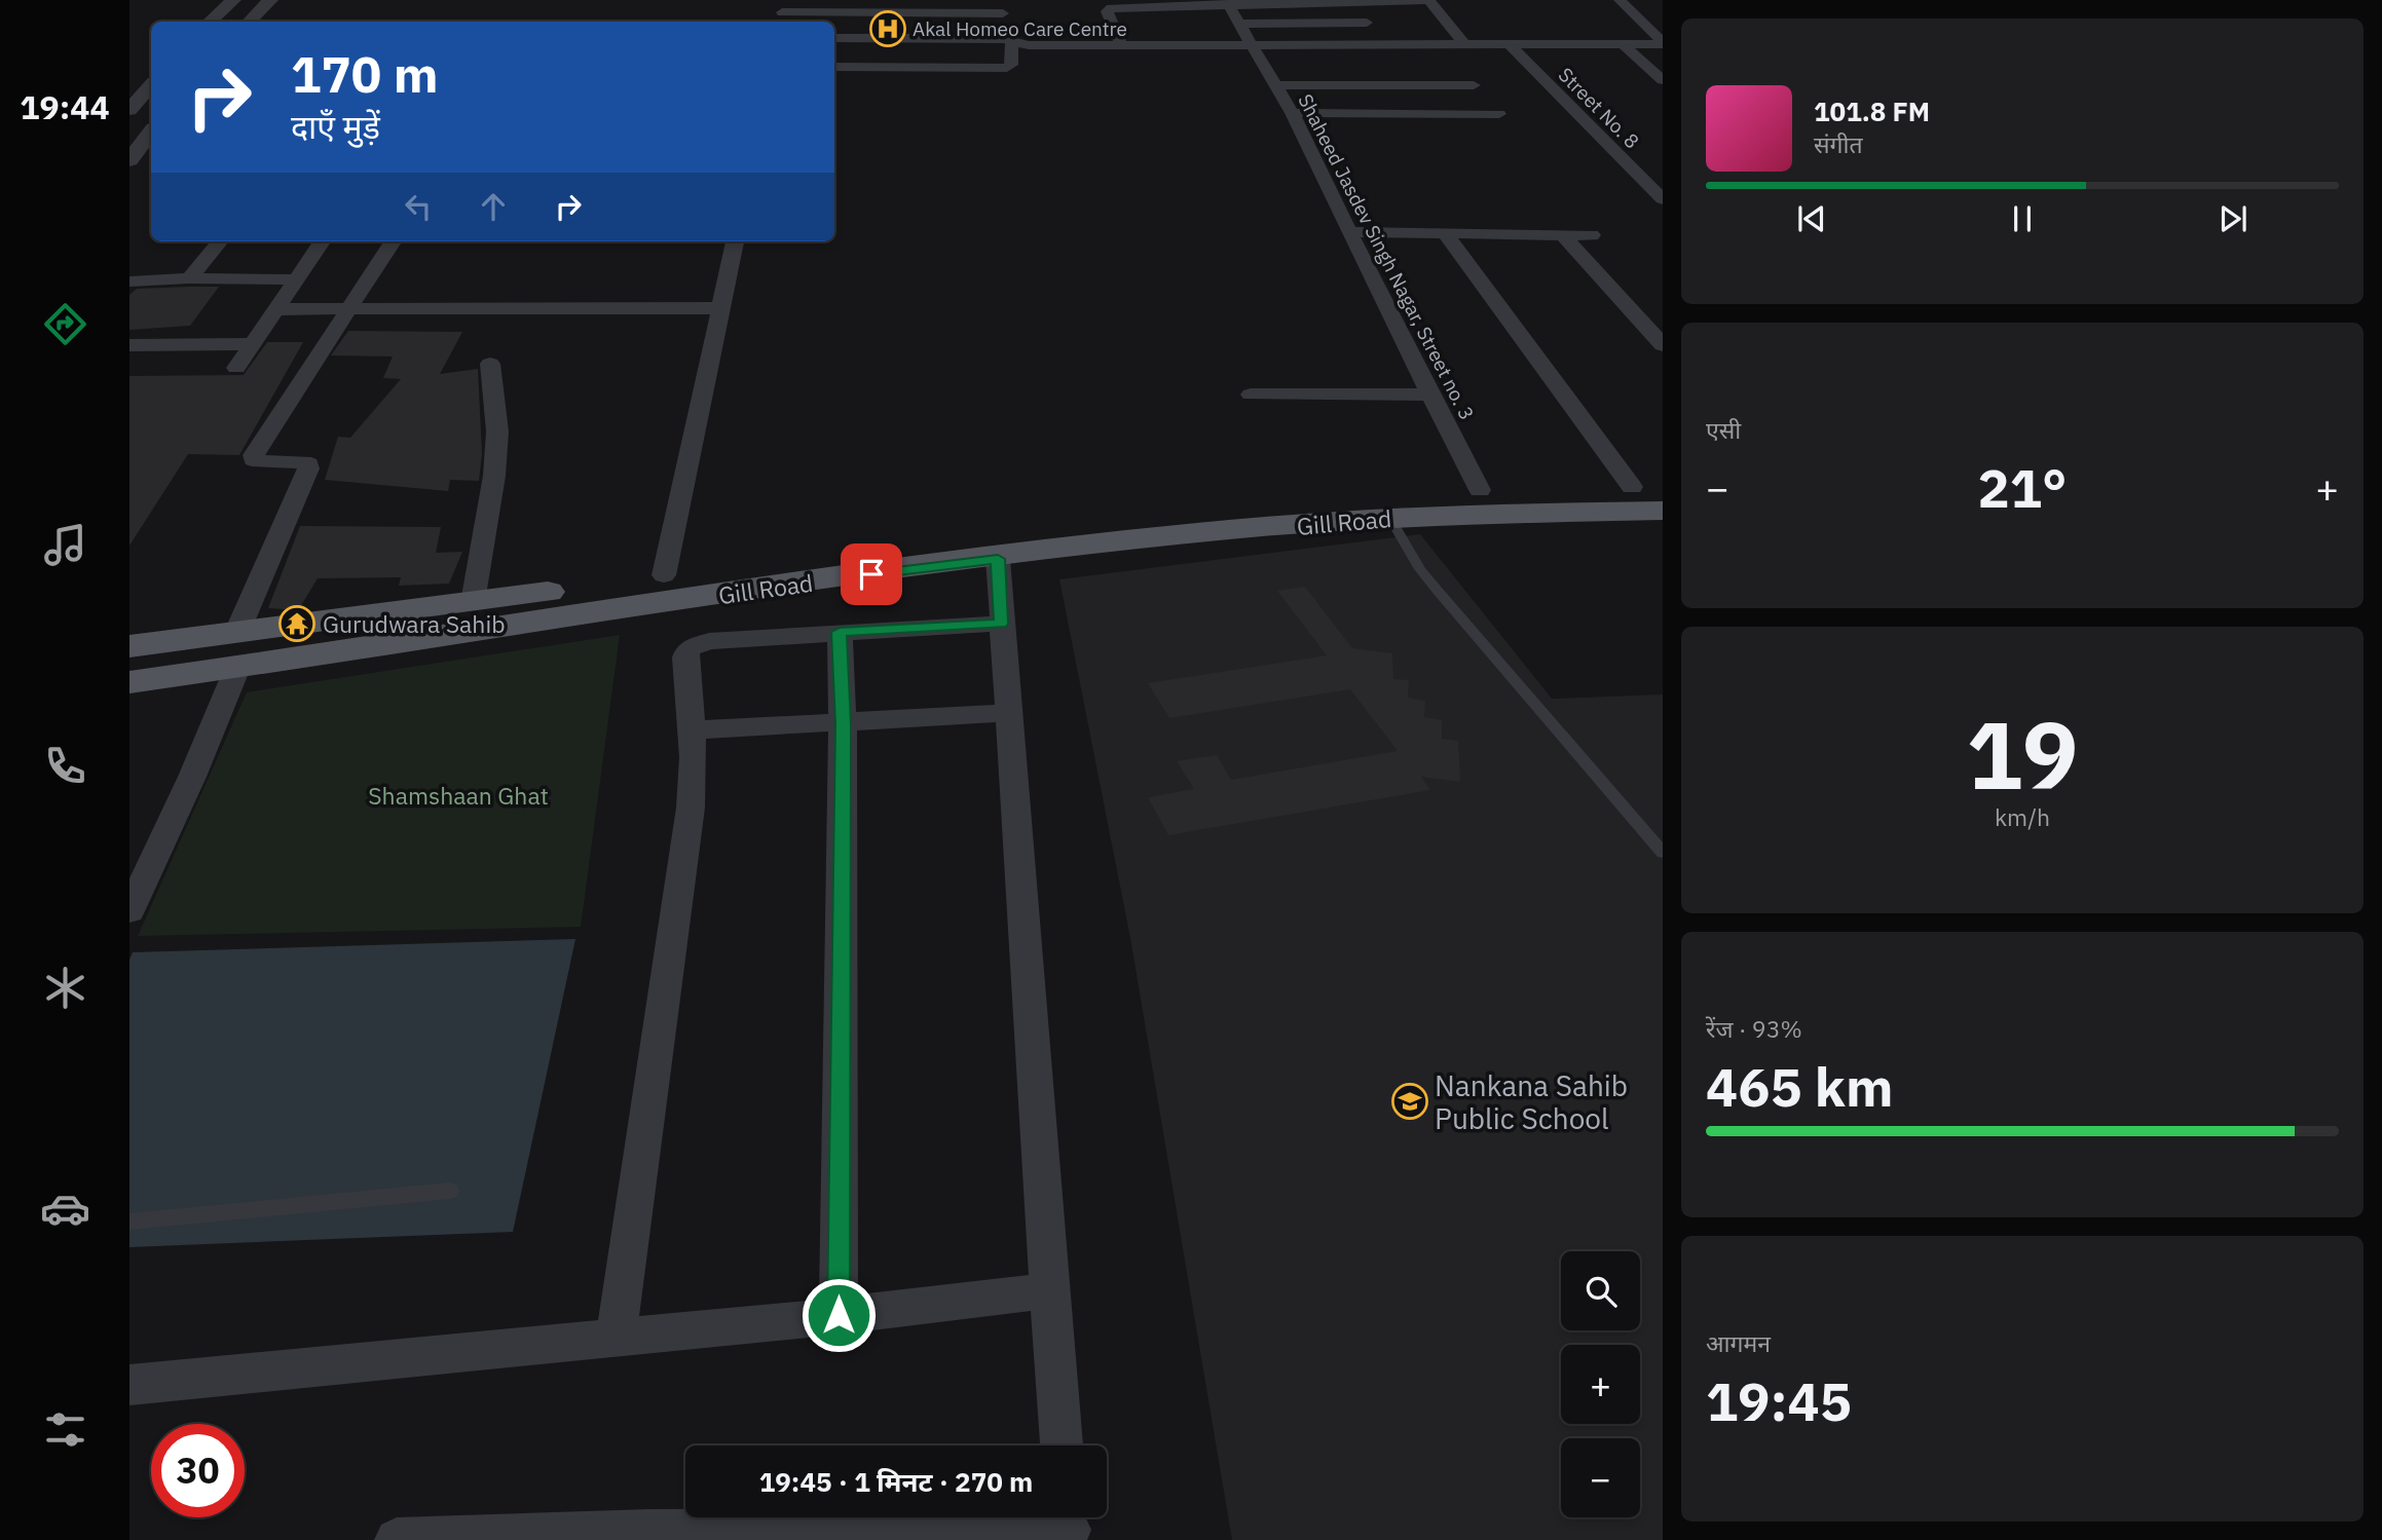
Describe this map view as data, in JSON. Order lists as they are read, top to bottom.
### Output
{
  "streets": {
    "main road": ["Gill Road"],
    "street": ["Street No. 8", "Shaheed Jasdev Singh Nagar, Street no. 3"]
  },
  "crossings": [
    ["Shaheed Jasdev Singh Nagar, Street no. 3", "Gill Road"]
  ],
  "parks": ["Shamshaan Ghat"],
  "places": {
    "hospital": ["Akal Homeo Care Centre"],
    "temple": ["Gurudwara Sahib"],
    "school or university": ["Nankana Sahib Public School"]
  },
  "page": {
    "tabs": "19:44",
    "turn": ["170 m", "दाएँ मुड़ें"],
    "song": ["101.8 FM", "संगीत"],
    "tile": [
      "एसी",
      ["19", "km/h"],
      ["रेंज · 93%", "465 km"],
      ["आगमन", "19:45"]
    ],
    "heat": ["−", "21°", "+"],
    "map_buttons": ["+", "−"],
    "limit": "30",
    "trip": "19:45 · 1 मिनट · 270 m"
  }
}
